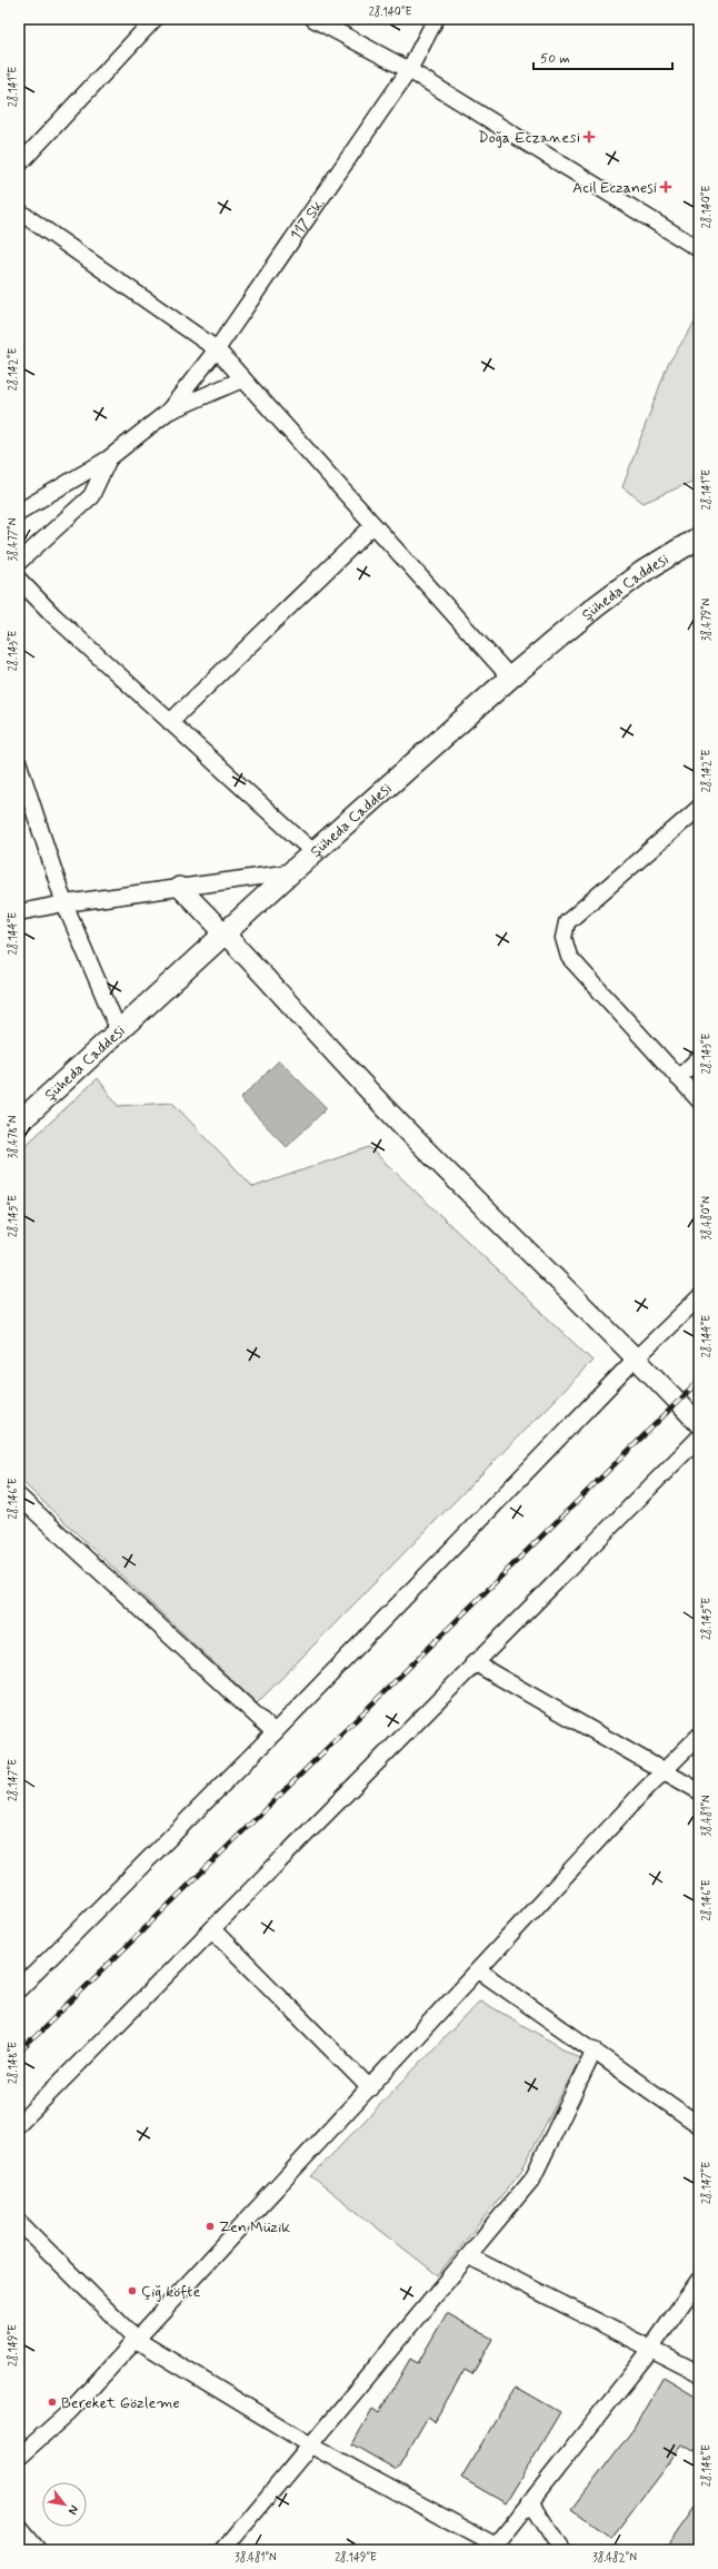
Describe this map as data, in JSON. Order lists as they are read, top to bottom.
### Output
{
  "streets": {
    "main road": ["Şüheda Caddesi"],
    "street": ["117 Sk."]
  },
  "places": {
    "health": ["Doğa Eczanesi", "Acil Eczanesi"],
    "other": ["Zen Müzik", "Çiğ köfte", "Bereket Gözleme"]
  },
  "scale_bar": "50 m",
  "north": "bottom right",
  "coordinates": [
    "28.140°E",
    "28.141°E",
    "28.142°E",
    "38.477°N",
    "38.479°N",
    "28.143°E",
    "28.144°E",
    "38.478°N",
    "28.145°E",
    "38.480°N",
    "28.146°E",
    "28.147°E",
    "38.481°N",
    "28.148°E",
    "28.149°E",
    "38.482°N"
  ]
}
